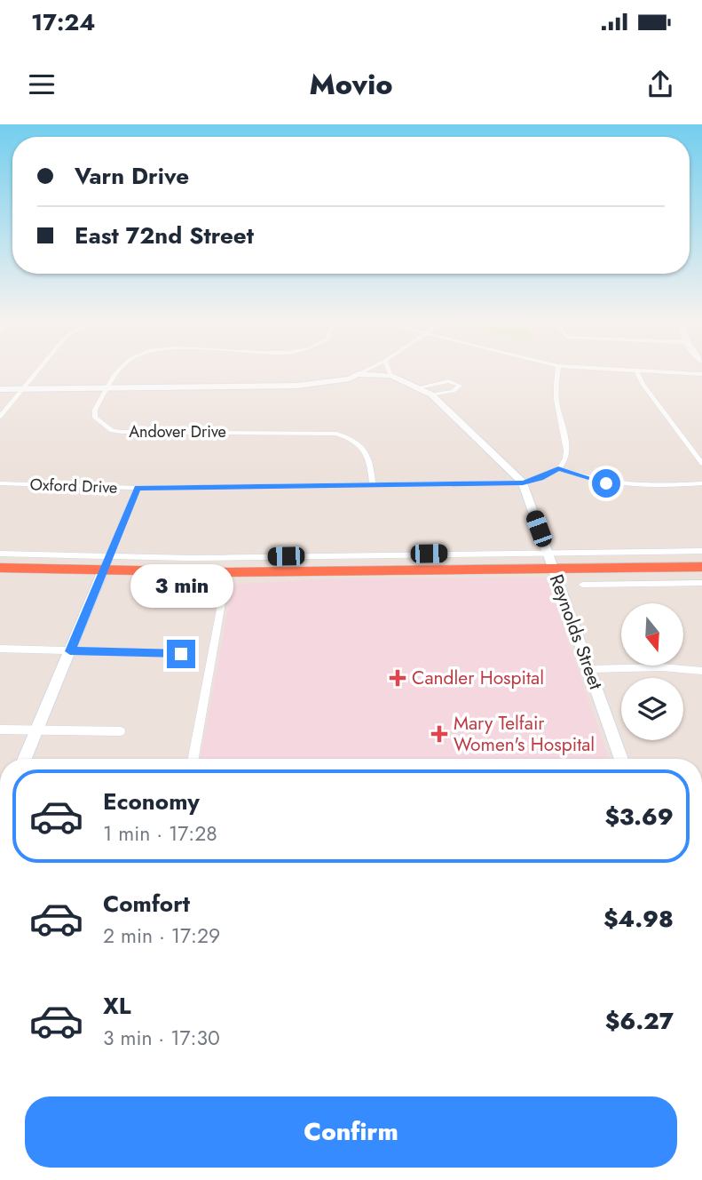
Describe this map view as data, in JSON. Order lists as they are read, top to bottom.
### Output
{
  "streets": {
    "street": ["Andover Drive", "Oxford Drive", "Reynolds Street"]
  },
  "crossings": [
    ["Andover Drive", "Oxford Drive"],
    ["Andover Drive", "Reynolds Street"],
    ["Oxford Drive", "Reynolds Street"]
  ],
  "places": {
    "health": ["Candler Hospital", "Mary Telfair Women's Hospital"]
  },
  "north": "bottom",
  "page": {
    "status": "17:24",
    "header": "Movio",
    "banner": ["Varn Drive", "East 72nd Street"],
    "bubble": "3 min",
    "list": [
      {
        "name": "Economy",
        "note": "1 min · 17:28",
        "value": "$3.69"
      },
      {
        "name": "Comfort",
        "note": "2 min · 17:29",
        "value": "$4.98"
      },
      {
        "name": "XL",
        "note": "3 min · 17:30",
        "value": "$6.27"
      }
    ],
    "buttons": "Confirm"
  }
}
